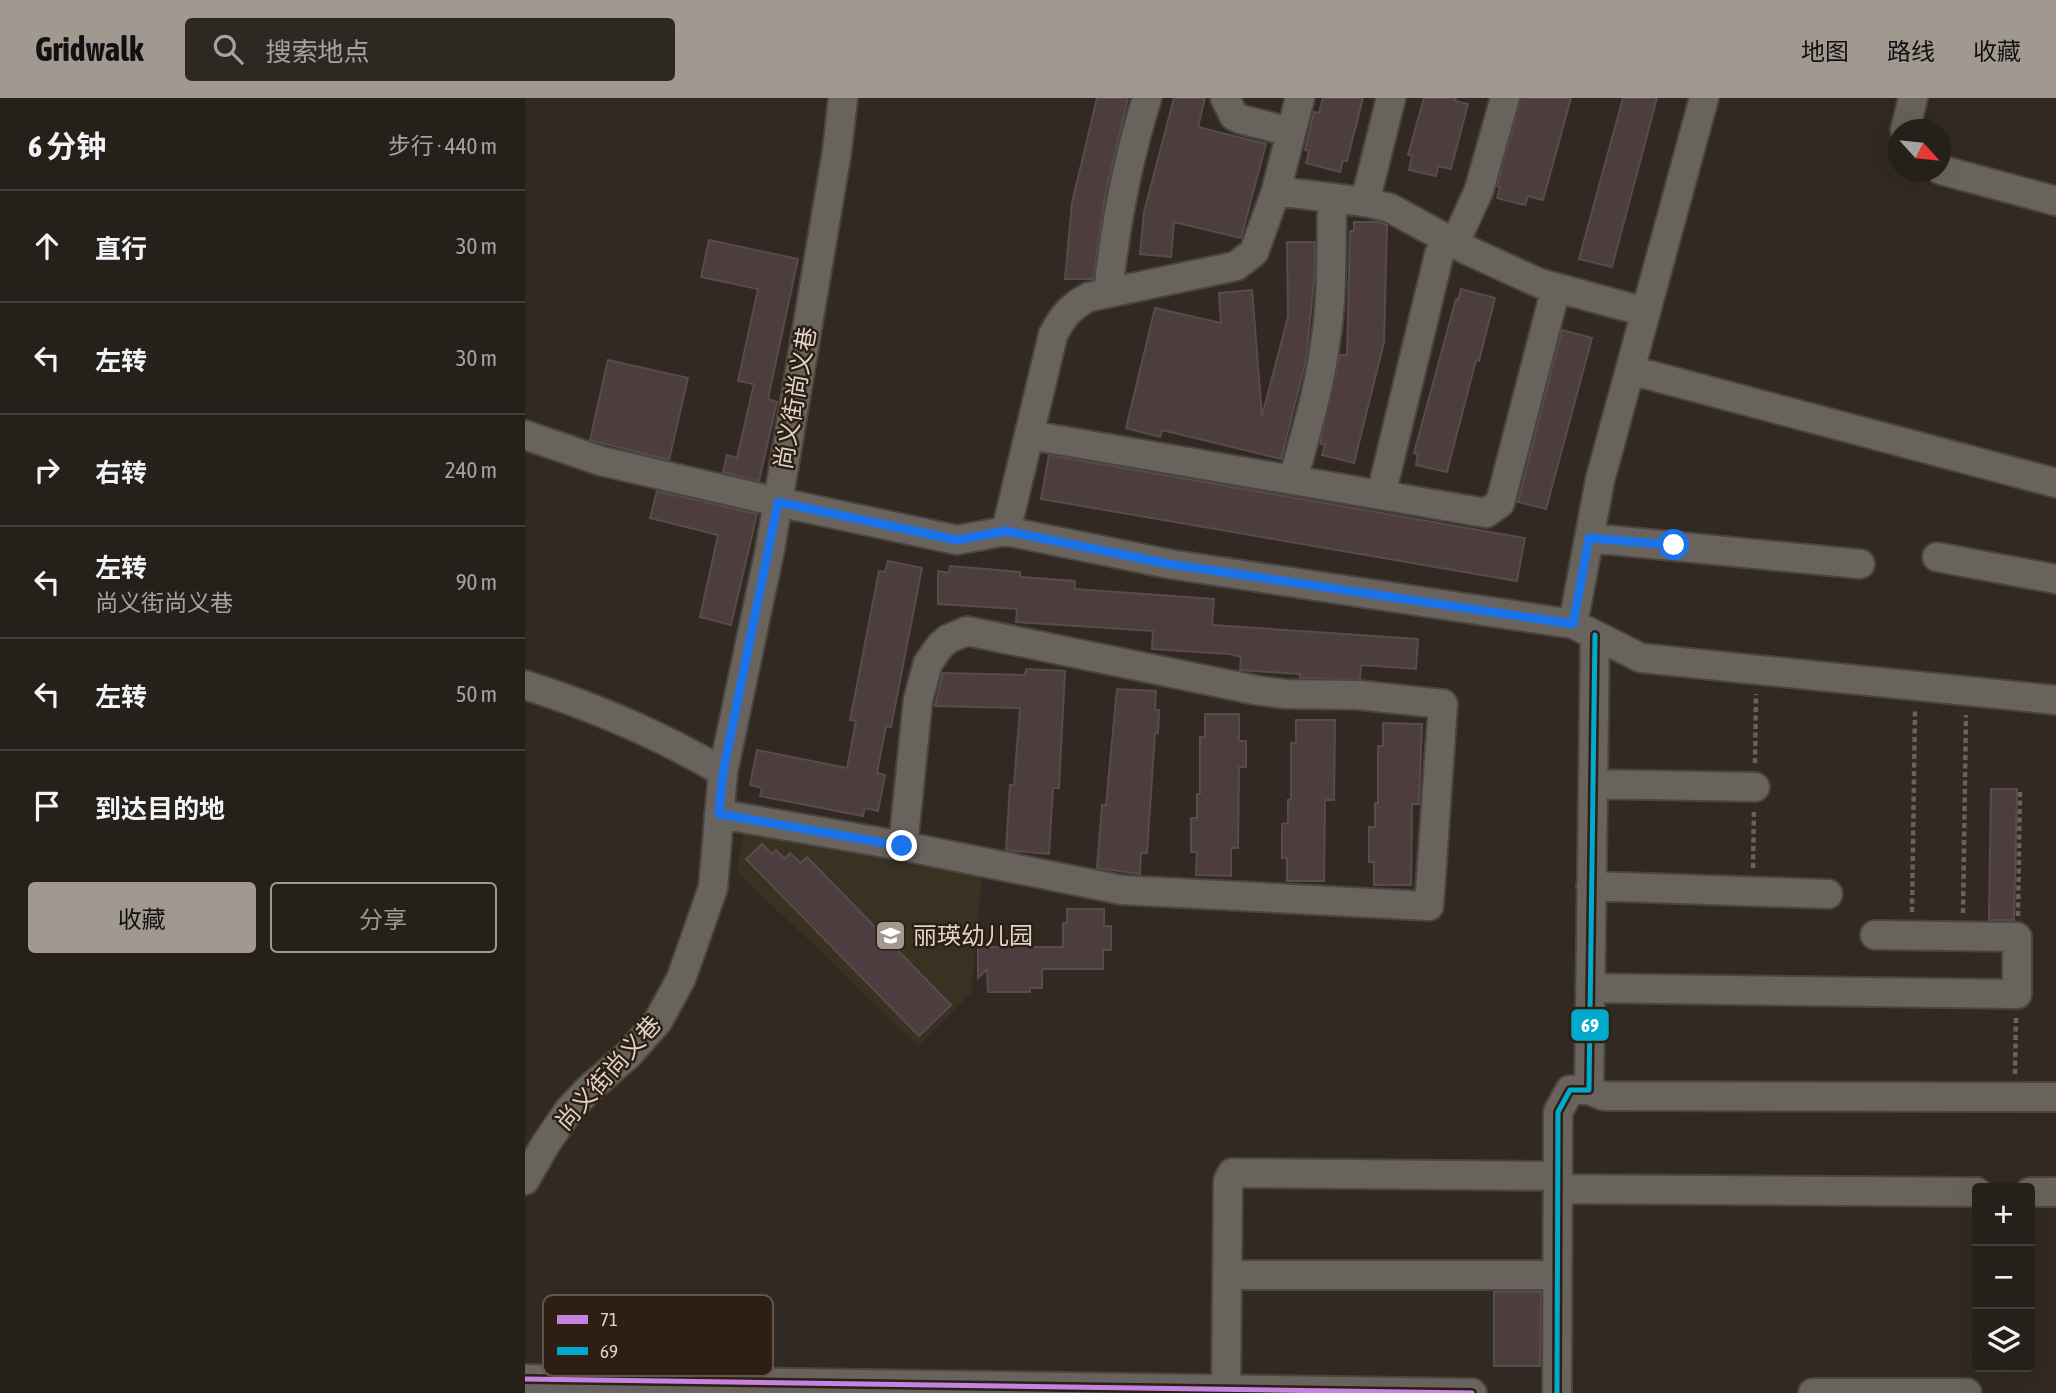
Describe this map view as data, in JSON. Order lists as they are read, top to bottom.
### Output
{
  "streets": {
    "street": ["尚义街尚义巷"]
  },
  "places": {
    "school or university": ["丽瑛幼儿园"]
  },
  "lines": ["transit line 69", "transit line 71"],
  "legend": ["71", "69"],
  "north": "bottom right",
  "page": {
    "header": "Gridwalk",
    "search": "搜索地点",
    "nav": ["地图", "路线", "收藏"],
    "heading": ["6 分钟", "步行 · 440 m"],
    "list": [
      ["直行", "30 m"],
      ["左转", "30 m"],
      ["右转", "240 m"],
      ["左转", "尚义街尚义巷", "90 m"],
      ["左转", "50 m"],
      "到达目的地"
    ],
    "buttons": ["收藏", "分享"],
    "map_buttons": ["+", "−"]
  }
}
